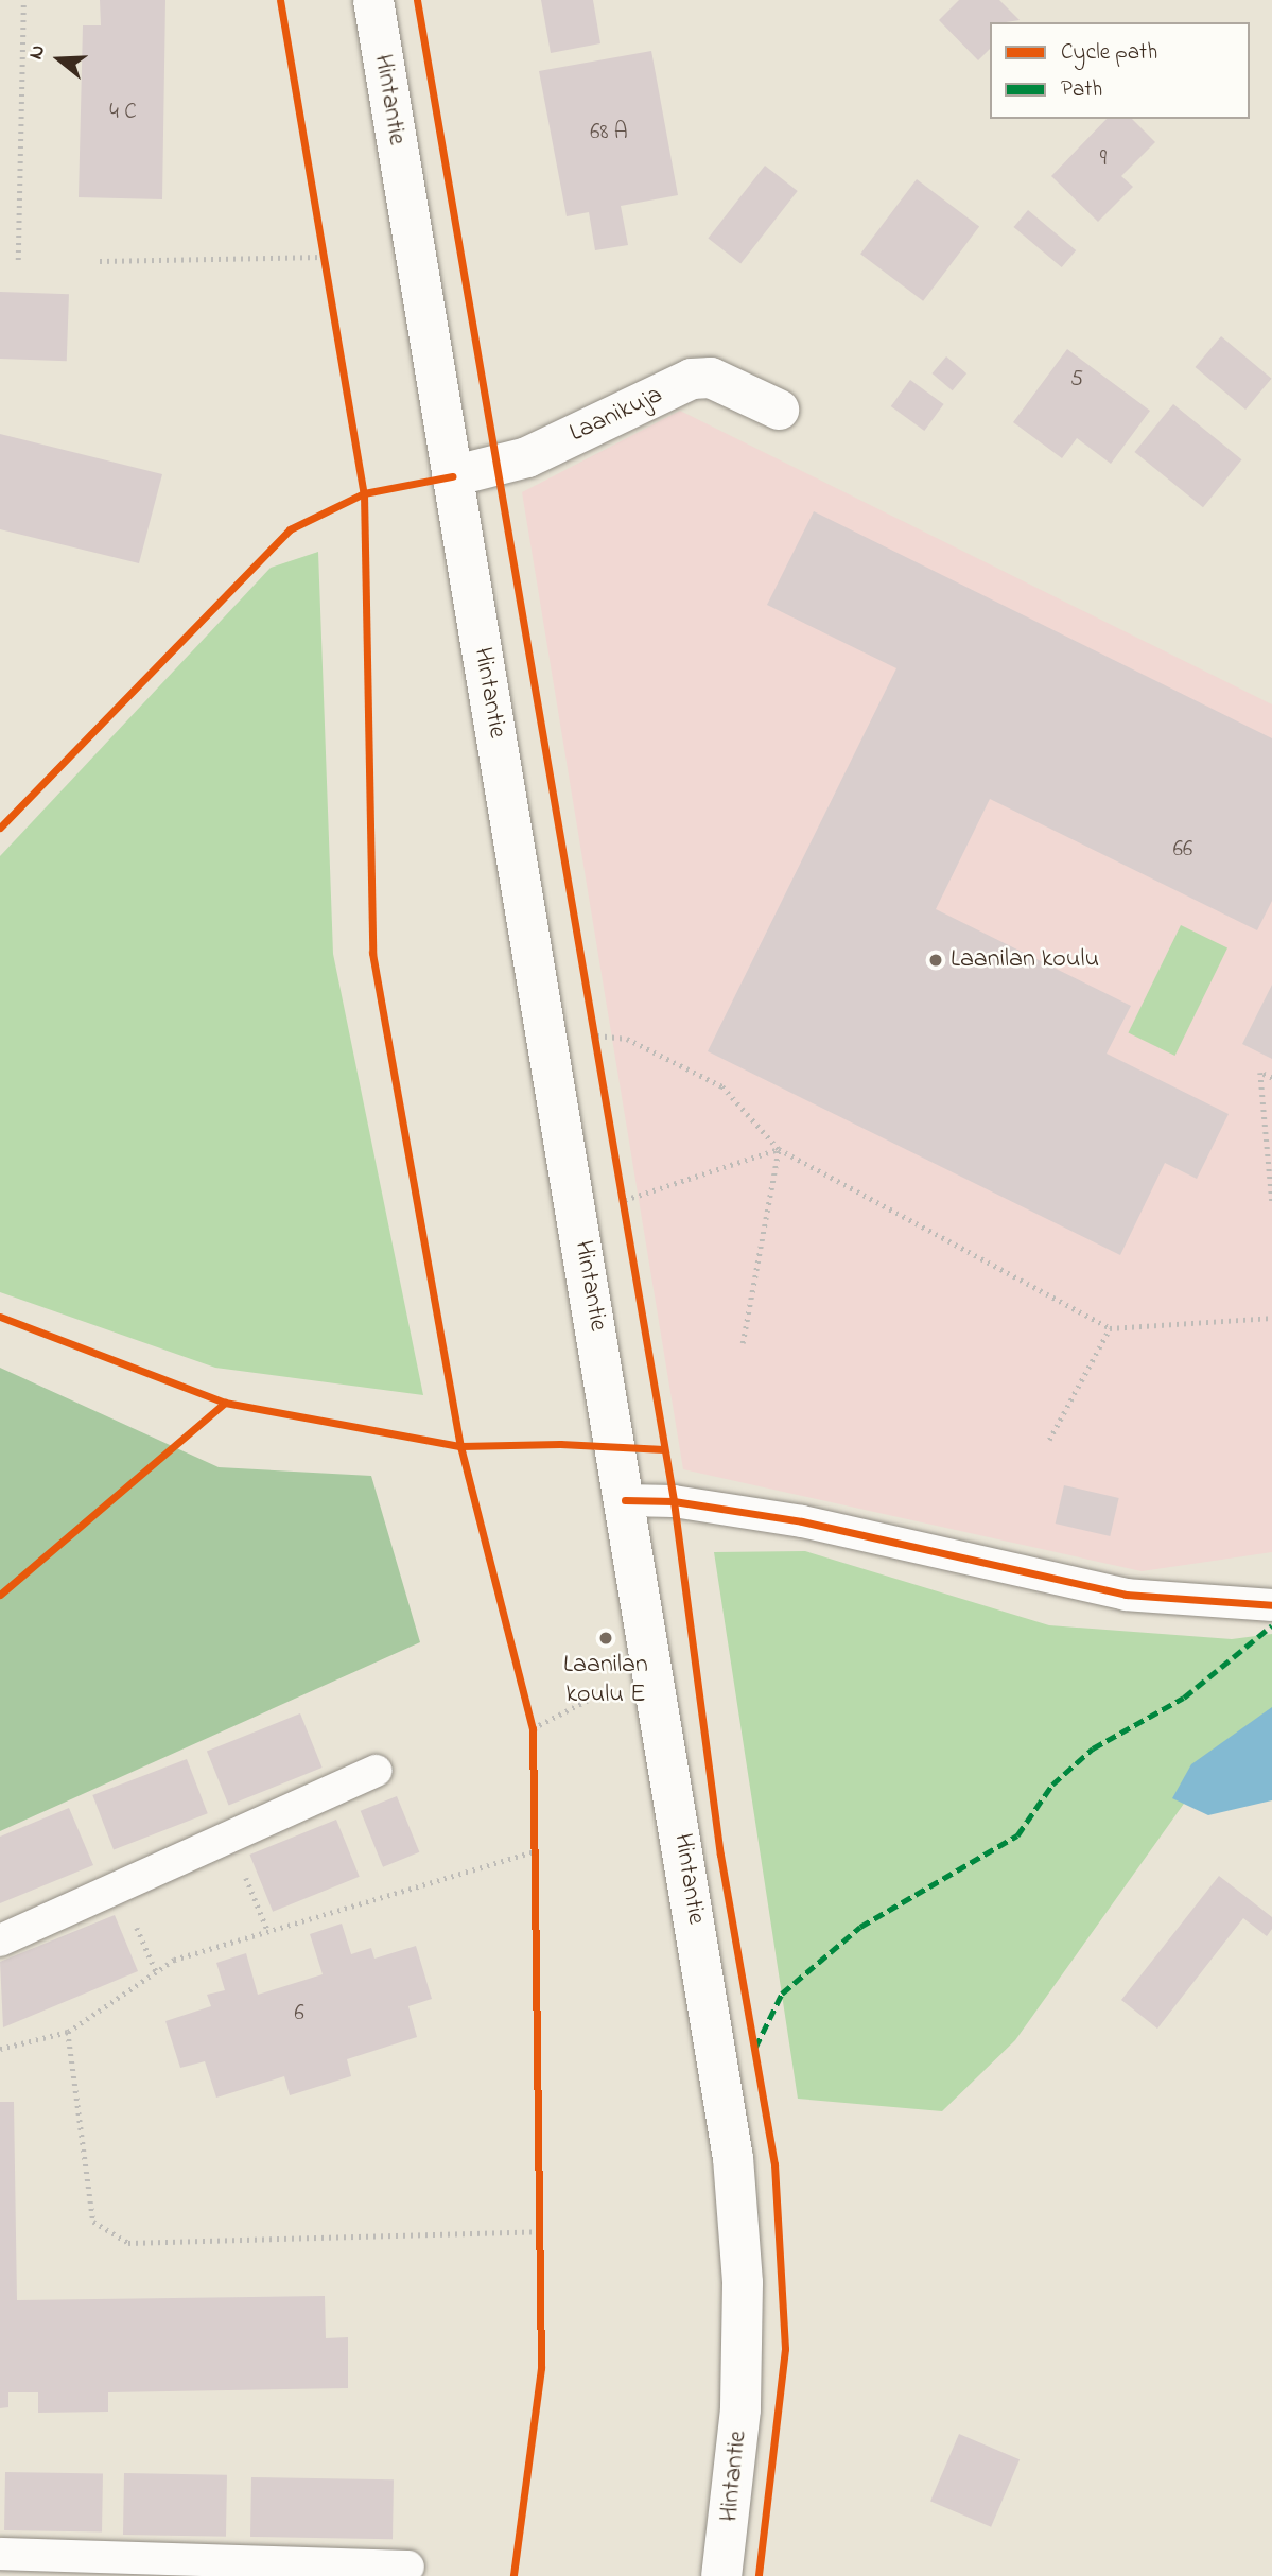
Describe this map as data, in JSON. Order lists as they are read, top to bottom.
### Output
{
  "streets": {
    "street": ["Hintantie", "Laanikuja"]
  },
  "crossings": [
    ["Hintantie", "Laanikuja"]
  ],
  "places": ["Laanilan koulu", "Laanilan koulu E"],
  "house_numbers": [
    "4 C",
    "68 A",
    "9",
    "5",
    "66",
    "6"
  ],
  "legend": ["Cycle path", "Path"],
  "north": "left"
}
